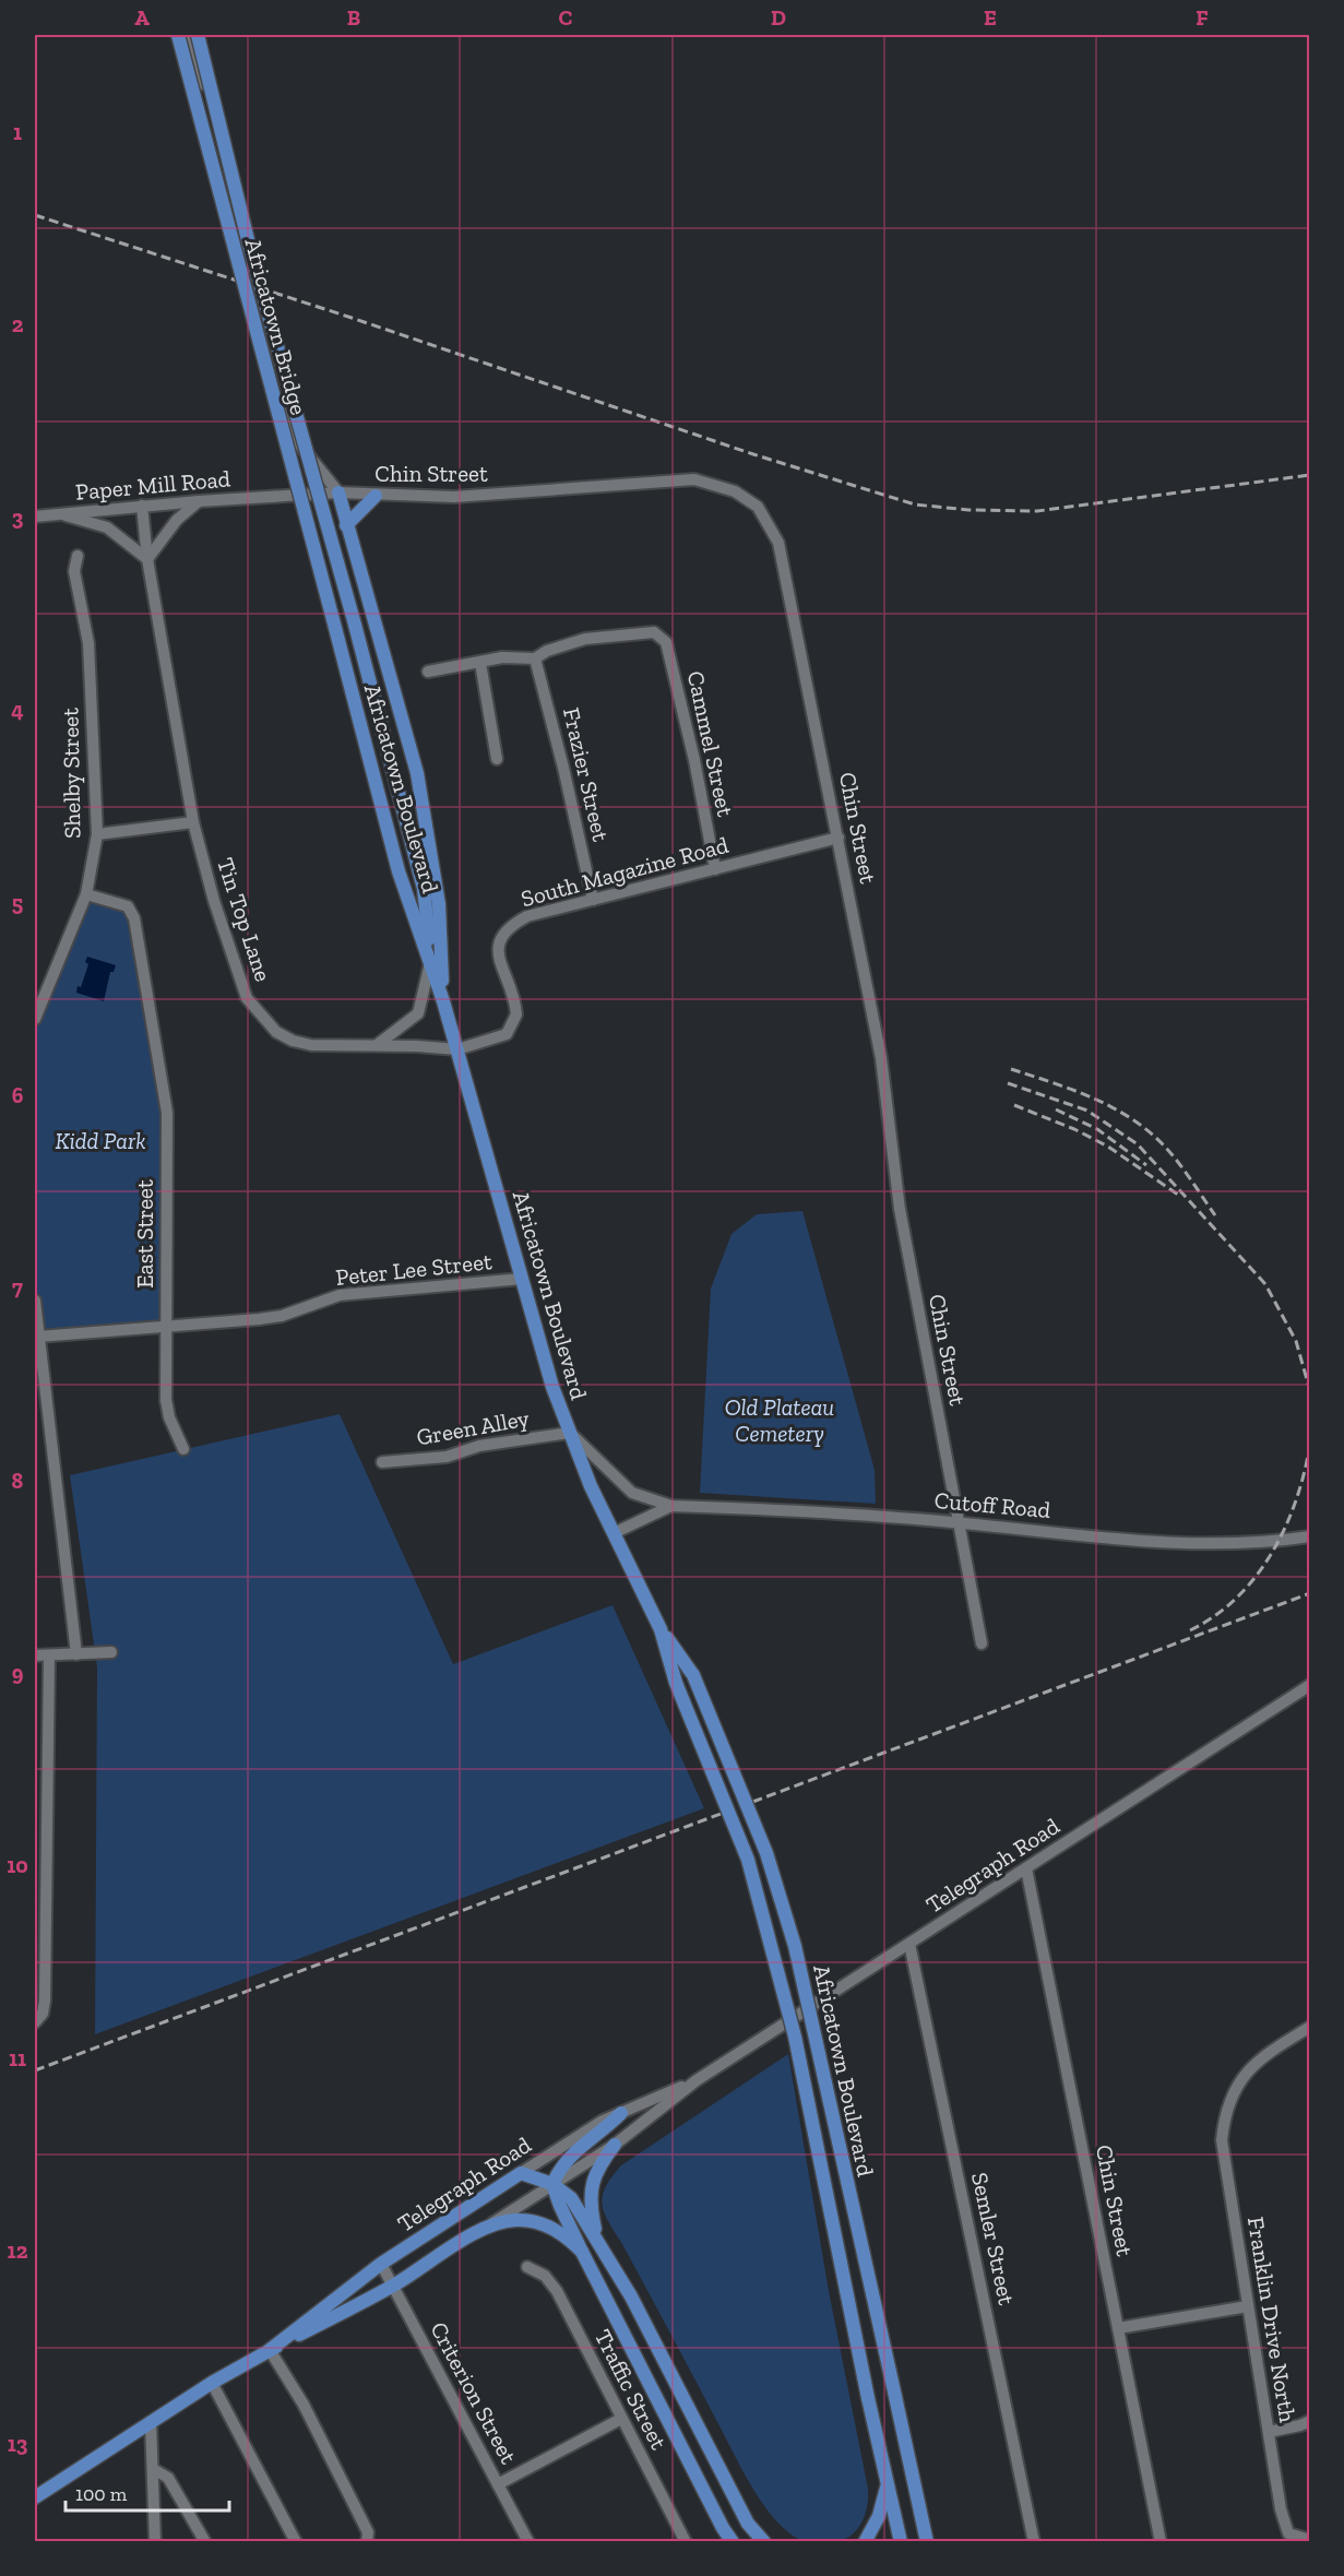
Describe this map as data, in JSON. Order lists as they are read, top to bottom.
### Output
{
  "streets": {
    "main road": ["Africatown Bridge", "Africatown Boulevard", "Telegraph Road"],
    "street": [
      "Chin Street",
      "Paper Mill Road",
      "Cammel Street",
      "Shelby Street",
      "Frazier Street",
      "South Magazine Road",
      "Tin Top Lane",
      "East Street",
      "Peter Lee Street",
      "Green Alley",
      "Cutoff Road",
      "Semler Street",
      "Franklin Drive North",
      "Traffic Street",
      "Criterion Street"
    ]
  },
  "crossings": [
    ["Africatown Bridge", "Africatown Boulevard"],
    ["Chin Street", "Paper Mill Road"],
    ["Chin Street", "South Magazine Road"],
    ["Chin Street", "Cutoff Road"],
    ["Chin Street", "Telegraph Road"],
    ["Paper Mill Road", "Tin Top Lane"],
    ["Cammel Street", "Frazier Street"],
    ["Cammel Street", "South Magazine Road"],
    ["Shelby Street", "East Street"],
    ["Frazier Street", "South Magazine Road"],
    ["Africatown Boulevard", "South Magazine Road"],
    ["Africatown Boulevard", "Tin Top Lane"],
    ["Africatown Boulevard", "Peter Lee Street"],
    ["Africatown Boulevard", "Green Alley"],
    ["Africatown Boulevard", "Cutoff Road"],
    ["South Magazine Road", "Tin Top Lane"],
    ["East Street", "Peter Lee Street"],
    ["Green Alley", "Cutoff Road"],
    ["Telegraph Road", "Semler Street"],
    ["Telegraph Road", "Criterion Street"]
  ],
  "parks": ["Kidd Park", "Old Plateau Cemetery"],
  "scale_bar": "100 m",
  "grid": {
    "columns": [
      "A",
      "B",
      "C",
      "D",
      "E",
      "F"
    ],
    "rows": [
      "1",
      "2",
      "3",
      "4",
      "5",
      "6",
      "7",
      "8",
      "9",
      "10",
      "11",
      "12",
      "13"
    ]
  }
}
